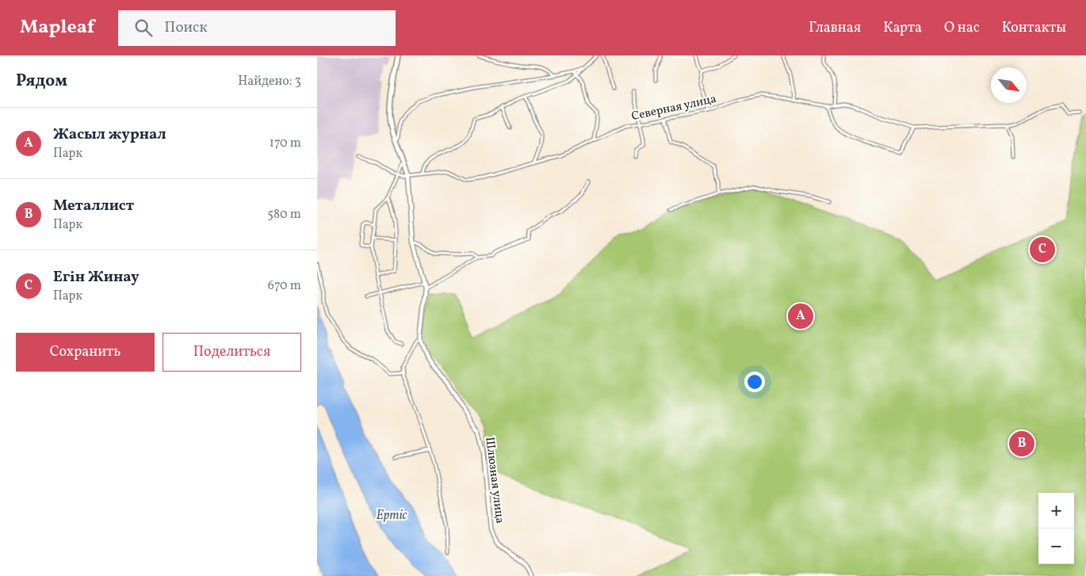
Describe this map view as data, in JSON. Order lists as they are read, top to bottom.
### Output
{
  "streets": {
    "street": ["Северная улица", "Шлюзная улица"]
  },
  "crossings": [
    ["Северная улица", "Шлюзная улица"]
  ],
  "water": ["Ертіс"],
  "north": "bottom right",
  "page": {
    "header": "Mapleaf",
    "search": "Поиск",
    "nav": [
      "Главная",
      "Карта",
      "О нас",
      "Контакты"
    ],
    "heading": ["Рядом", "Найдено: 3"],
    "list": [
      {
        "mark": "A",
        "name": "Жасыл журнал",
        "note": "Парк",
        "value": "170 m"
      },
      {
        "mark": "B",
        "name": "Металлист",
        "note": "Парк",
        "value": "580 m"
      },
      {
        "mark": "C",
        "name": "Егін Жинау",
        "note": "Парк",
        "value": "670 m"
      }
    ],
    "pins": ["C", "A", "B"],
    "buttons": ["Сохранить", "Поделиться"],
    "map_buttons": ["+", "−"]
  }
}
